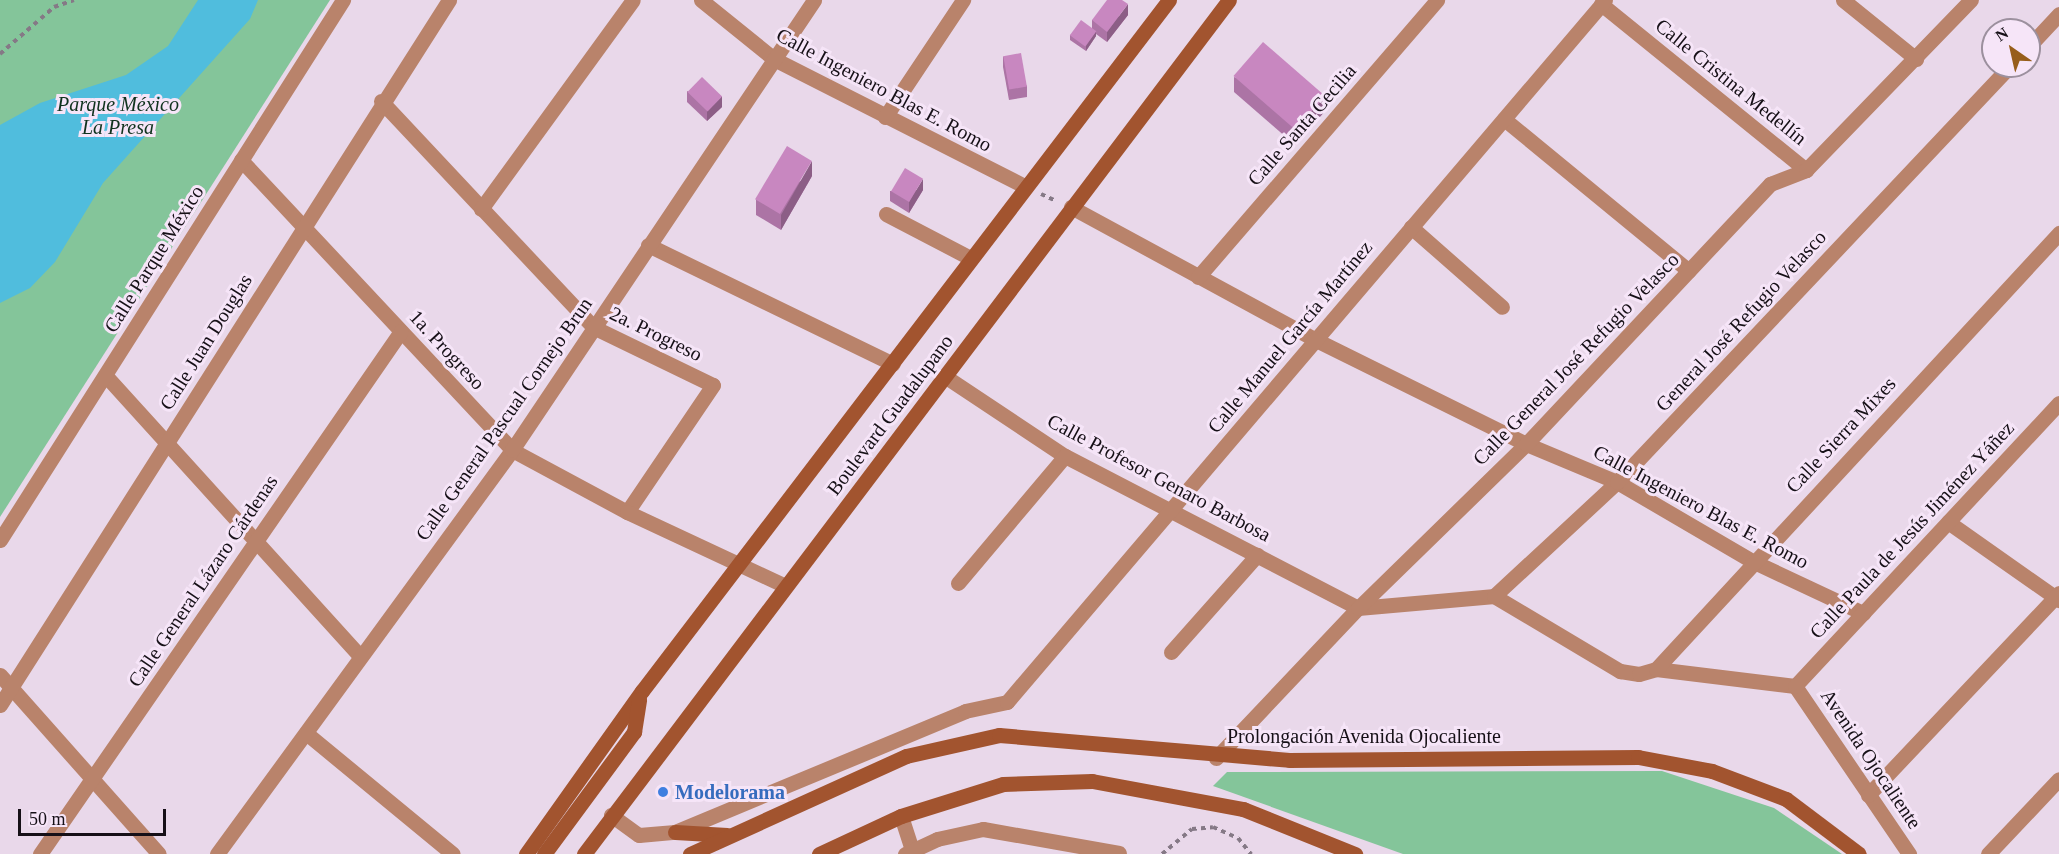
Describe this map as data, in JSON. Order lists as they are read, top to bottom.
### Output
{
  "streets": {
    "main road": ["Boulevard Guadalupano", "Prolongación Avenida Ojocaliente"],
    "street": [
      "Calle Cristina Medellín",
      "Calle Ingeniero Blas E. Romo",
      "Calle Santa Cecilia",
      "Calle Parque México",
      "General José Refugio Velasco",
      "2a. Progreso",
      "Calle Manuel García Martínez",
      "Calle Juan Douglas",
      "1a. Progreso",
      "Calle General José Refugio Velasco",
      "Calle General Pascual Cornejo Brun",
      "Calle Sierra Mixes",
      "Calle Profesor Genaro Barbosa",
      "Calle Paula de Jesús Jiménez Yáñez",
      "Calle General Lázaro Cárdenas",
      "Avenida Ojocaliente"
    ]
  },
  "crossings": [
    ["Calle Cristina Medellín", "Calle Manuel García Martínez"],
    ["Calle Cristina Medellín", "Calle General José Refugio Velasco"],
    ["Calle Ingeniero Blas E. Romo", "Calle Santa Cecilia"],
    ["Calle Ingeniero Blas E. Romo", "General José Refugio Velasco"],
    ["Calle Ingeniero Blas E. Romo", "Calle Manuel García Martínez"],
    ["Calle Ingeniero Blas E. Romo", "Calle General José Refugio Velasco"],
    ["Calle Ingeniero Blas E. Romo", "Boulevard Guadalupano"],
    ["Calle Ingeniero Blas E. Romo", "Calle General Pascual Cornejo Brun"],
    ["Calle Ingeniero Blas E. Romo", "Calle Sierra Mixes"],
    ["Calle Ingeniero Blas E. Romo", "Calle Paula de Jesús Jiménez Yáñez"],
    ["Calle Parque México", "1a. Progreso"],
    ["General José Refugio Velasco", "Avenida Ojocaliente"],
    ["2a. Progreso", "Calle Juan Douglas"],
    ["2a. Progreso", "1a. Progreso"],
    ["2a. Progreso", "Calle General Pascual Cornejo Brun"],
    ["Calle Manuel García Martínez", "Calle Profesor Genaro Barbosa"],
    ["Calle Juan Douglas", "1a. Progreso"],
    ["1a. Progreso", "Boulevard Guadalupano"],
    ["1a. Progreso", "Calle General Pascual Cornejo Brun"],
    ["1a. Progreso", "Calle General Lázaro Cárdenas"],
    ["Calle General José Refugio Velasco", "Calle Profesor Genaro Barbosa"],
    ["Calle General José Refugio Velasco", "Prolongación Avenida Ojocaliente"],
    ["Boulevard Guadalupano", "Calle Profesor Genaro Barbosa"],
    ["Calle Sierra Mixes", "Avenida Ojocaliente"],
    ["Calle Paula de Jesús Jiménez Yáñez", "Avenida Ojocaliente"]
  ],
  "parks": ["Parque México La Presa"],
  "places": ["Modelorama"],
  "scale_bar": "50 m",
  "north": "top left"
}
